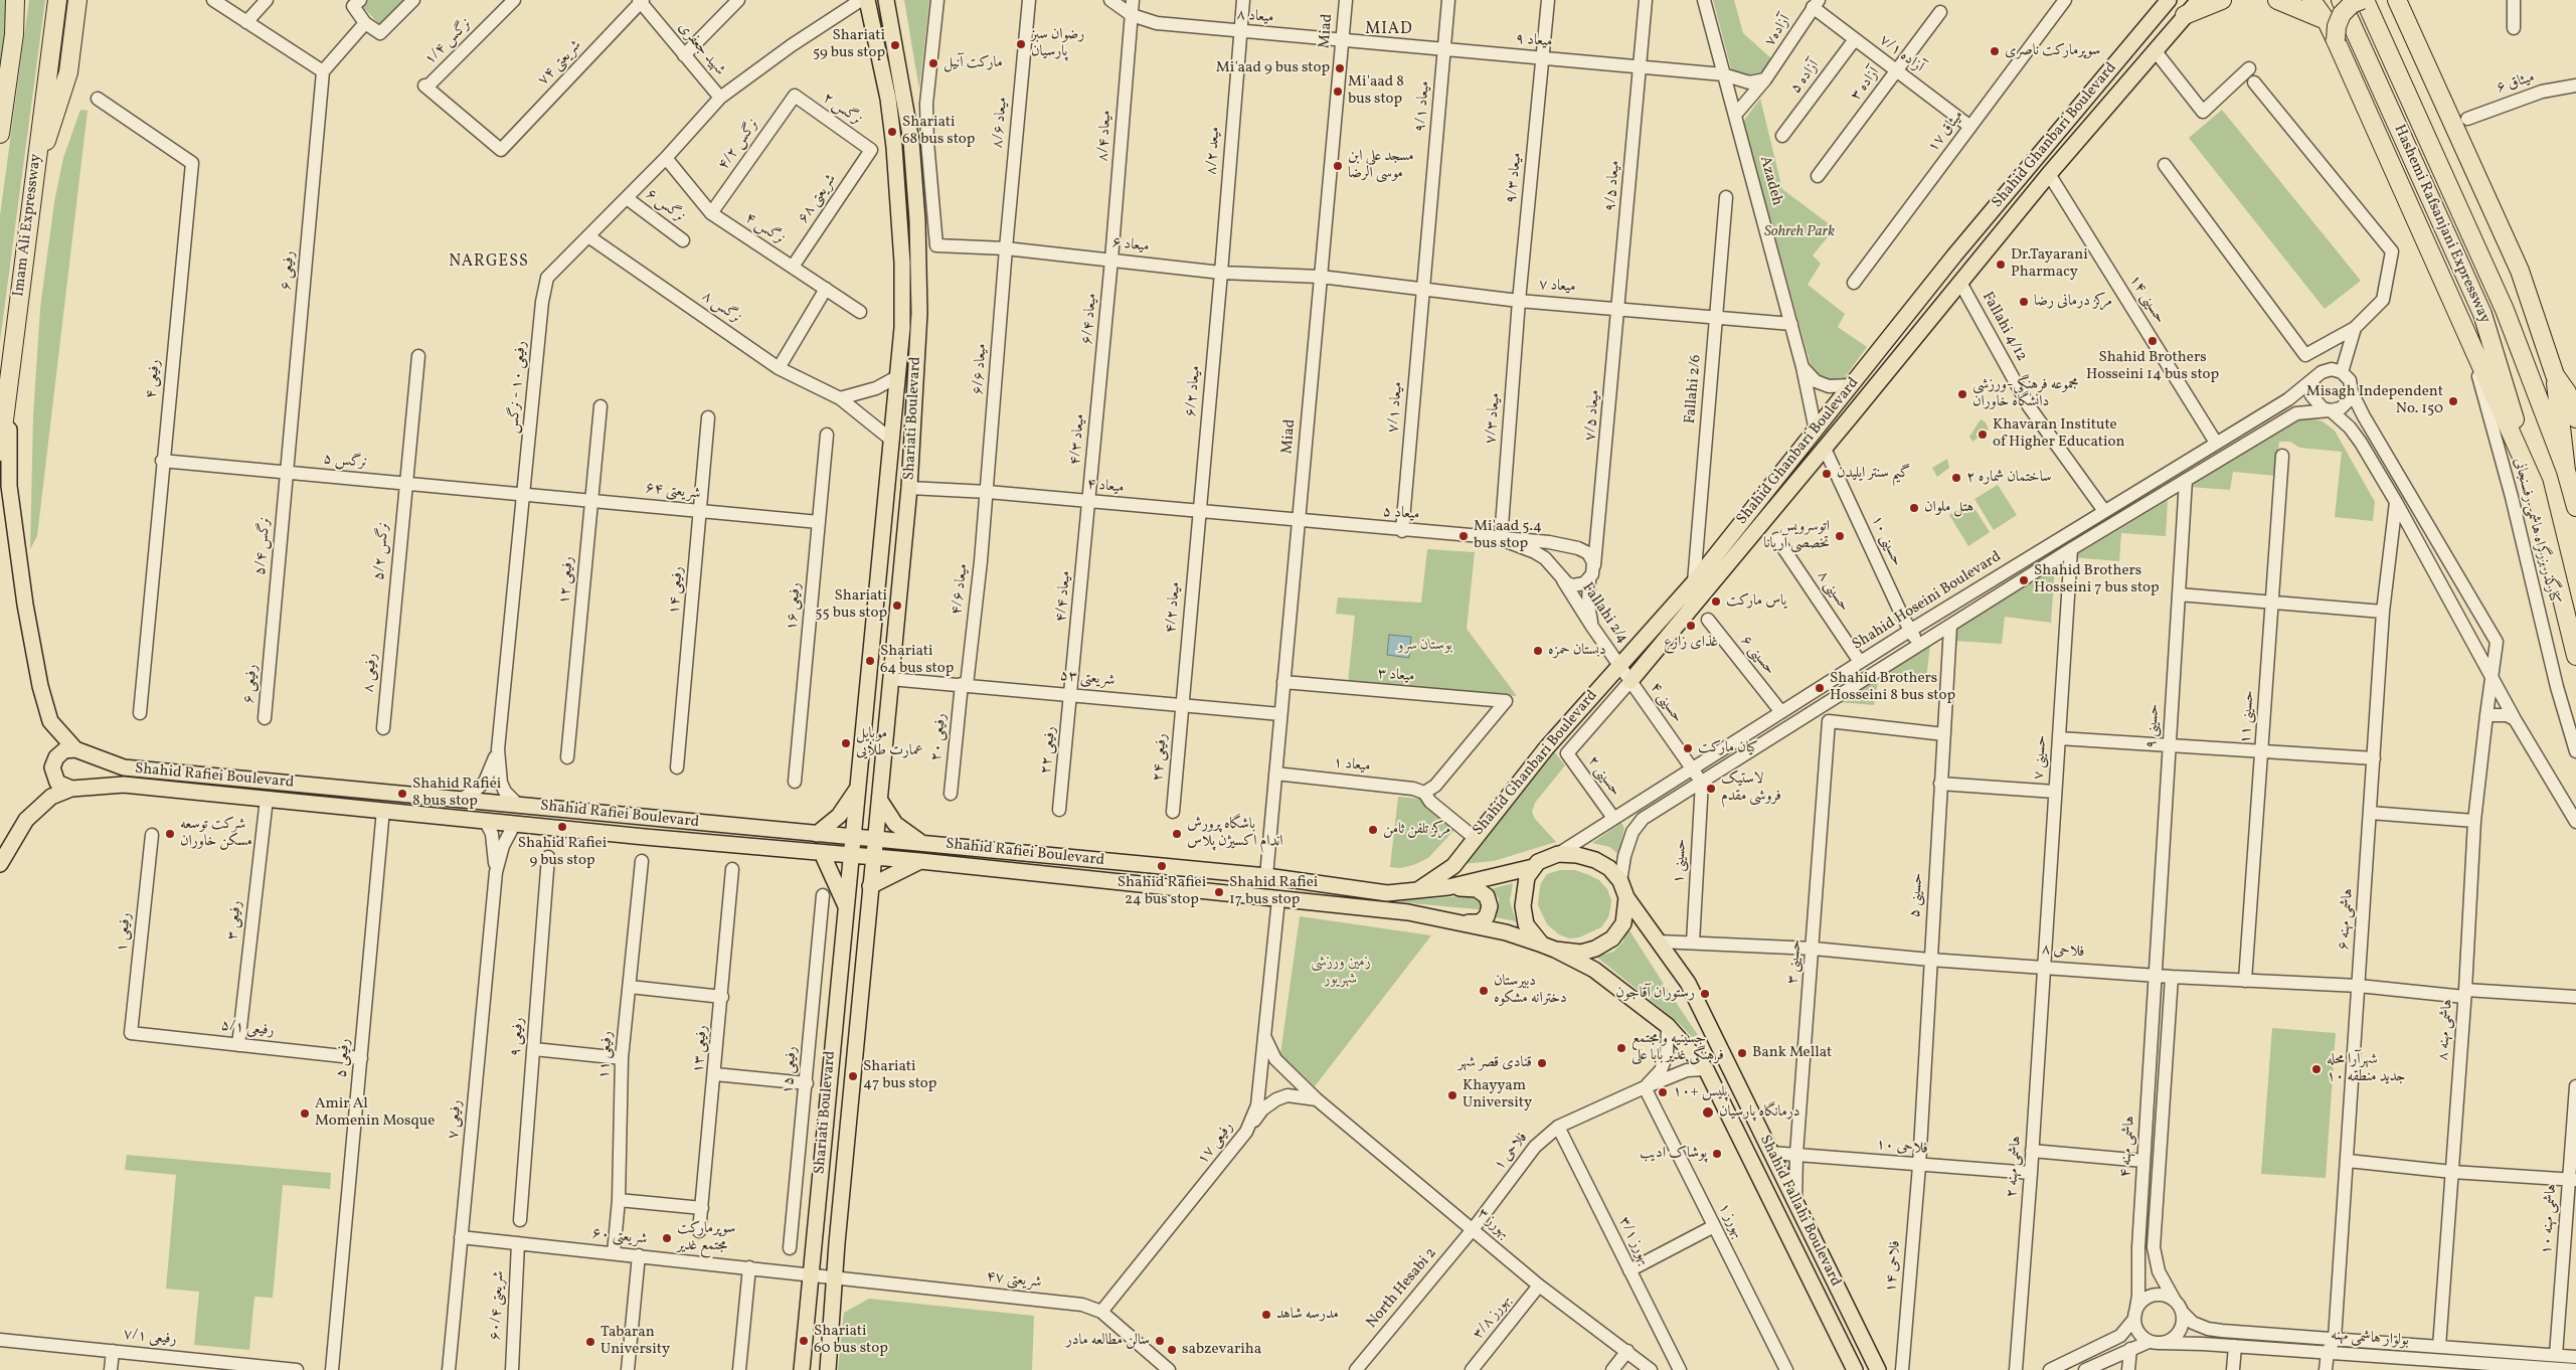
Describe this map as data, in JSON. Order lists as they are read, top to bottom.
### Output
{
  "streets": {
    "highway": ["Hashemi Rafsanjani Expressway", "Imam Ali Expressway"],
    "main road": [
      "Shahid Ghanbari Boulevard",
      "Shariati Boulevard",
      "Shahid Rafiei Boulevard",
      "Shahid Fallahi Boulevard"
    ],
    "street": [
      "میعاد ۸",
      "Miad",
      "آزاده۷",
      "میعاد ۹",
      "نرگس ۱/۴",
      "شهید جعفری",
      "آزاده ۷/۱",
      "شریعتی ۷۴",
      "آزاده ۵",
      "میثاق ۶",
      "آزاده ۳",
      "میعاد ۹/۱",
      "نرگس ۲",
      "میعاد ۸/۶",
      "میثاق ۱۷",
      "میعاد ۸/۴",
      "نرگس ۴/۲",
      "میعد ۸/۲",
      "میعاد ۹/۳",
      "Azadeh",
      "میعاد ۹/۵",
      "شریعتی ۶۸",
      "نرگس ۶",
      "نرگس ۴",
      "میعاد ۶",
      "رفیعی ۶",
      "میعاد ۷",
      "حسینی ۱۴",
      "نرگس ۸",
      "میعاد ۶/۴",
      "Fallahi 4/12",
      "میعاد ۶/۶",
      "رفیعی ۴",
      "رفیعی ۱۰ - نرگس",
      "Fallahi 2/6",
      "میعاد ۶/۲",
      "میعاد ۷/۱",
      "میعاد ۷/۵",
      "میعاد ۷/۳",
      "میعاد ۴/۳",
      "نرگس ۵",
      "میعاد ۴",
      "شریعتی ۶۴",
      "میعاد ۵",
      "کنارگذر بزرگراه هاشمی رفسنجانی",
      "حسینی ۱۰",
      "نرگس ۵/۴",
      "نرگس ۵/۲",
      "رفیعی ۱۲",
      "میعاد ۴/۶",
      "رفیعی ۱۴",
      "حسینی ۸",
      "میعاد ۴/۴",
      "Shahid Hoseini Boulevard",
      "رفیعی ۱۶",
      "میعاد ۴/۲",
      "Fallahi 2/4",
      "حسینی ۶",
      "رفیعی ۸",
      "میعاد ۳",
      "شریعتی ۵۳",
      "حسینی ۴",
      "حسینی ۱۱",
      "حسینی ۹",
      "رفیعی ۲۰",
      "رفیعی ۲۲",
      "رفیعی ۲۴",
      "حسینی ۷",
      "میعاد ۱",
      "حسینی ۲",
      "حسینی ۱",
      "حسینی ۵",
      "هاشمی مهنه ۶",
      "رفیعی ۳",
      "رفیعی ۱",
      "فلاحی ۸",
      "حسینی ۳",
      "رفیعی ۵/۱",
      "هاشمی مهنه ۸",
      "رفیعی ۹",
      "رفیعی ۱۳",
      "رفیعی ۱۱",
      "رفیعی ۵",
      "رفیعی ۱۵",
      "رفیعی ۷",
      "رفیعی ۱۷",
      "هاشمی مهنه ۴",
      "فلاحی ۱۰",
      "فلاحی ۱",
      "هاشمی مهنه ۲",
      "هاشمی مهنه ۱۰",
      "بهورز ۱",
      "بهورز ۳",
      "شریعتی ۶۰",
      "بهورز ۳/۱",
      "فلاحی ۱۴",
      "شریعتی ۴۷",
      "North Hesabi 2",
      "شریعتی ۶۰/۴",
      "بهورز ۳/۸",
      "رفیعی ۷/۱",
      "بولوار هاشمی مهنه"
    ]
  },
  "crossings": [
    ["میعاد ۸", "Miad"],
    ["میعاد ۸", "میعاد ۹"],
    ["میعاد ۸", "میعاد ۸/۴"],
    ["میعاد ۸", "میعد ۸/۲"],
    ["Miad", "میعاد ۹"],
    ["Miad", "میعاد ۶"],
    ["Miad", "میعاد ۷"],
    ["Miad", "میعاد ۴"],
    ["Miad", "میعاد ۵"],
    ["Miad", "میعاد ۳"],
    ["Miad", "شریعتی ۵۳"],
    ["Miad", "میعاد ۱"],
    ["Miad", "Shahid Rafiei Boulevard"],
    ["آزاده۷", "میعاد ۹"],
    ["آزاده۷", "آزاده ۷/۱"],
    ["آزاده۷", "Azadeh"],
    ["میعاد ۹", "میعاد ۹/۱"],
    ["میعاد ۹", "میعاد ۹/۳"],
    ["میعاد ۹", "Azadeh"],
    ["میعاد ۹", "میعاد ۹/۵"],
    ["نرگس ۱/۴", "شریعتی ۷۴"],
    ["شهید جعفری", "شریعتی ۷۴"],
    ["شهید جعفری", "رفیعی ۱۰ - نرگس"],
    ["آزاده ۷/۱", "آزاده ۵"],
    ["آزاده ۷/۱", "آزاده ۳"],
    ["آزاده ۷/۱", "میثاق ۱۷"],
    ["میعاد ۹/۱", "میعاد ۷"],
    ["میعاد ۹/۱", "میعاد ۷/۱"],
    ["نرگس ۲", "نرگس ۴/۲"],
    ["نرگس ۲", "شریعتی ۶۸"],
    ["میعاد ۸/۶", "میعاد ۶"],
    ["میعاد ۸/۶", "میعاد ۶/۶"],
    ["میعاد ۸/۴", "میعاد ۶"],
    ["میعاد ۸/۴", "میعاد ۶/۴"],
    ["Shahid Ghanbari Boulevard", "Azadeh"],
    ["Shahid Ghanbari Boulevard", "حسینی ۱۴"],
    ["Shahid Ghanbari Boulevard", "Fallahi 4/12"],
    ["Shahid Ghanbari Boulevard", "Fallahi 2/6"],
    ["Shahid Ghanbari Boulevard", "حسینی ۱۰"],
    ["Shahid Ghanbari Boulevard", "Fallahi 2/4"],
    ["Shahid Ghanbari Boulevard", "حسینی ۴"],
    ["Shahid Ghanbari Boulevard", "Shahid Rafiei Boulevard"],
    ["Shahid Ghanbari Boulevard", "حسینی ۲"],
    ["نرگس ۴/۲", "نرگس ۴"],
    ["میعد ۸/۲", "میعاد ۶"],
    ["میعد ۸/۲", "میعاد ۶/۲"],
    ["میعاد ۹/۳", "میعاد ۷"],
    ["میعاد ۹/۳", "میعاد ۷/۳"],
    ["Azadeh", "میعاد ۷"],
    ["میعاد ۹/۵", "میعاد ۷"],
    ["میعاد ۹/۵", "میعاد ۷/۵"],
    ["شریعتی ۶۸", "نرگس ۴"],
    ["نرگس ۶", "رفیعی ۱۰ - نرگس"],
    ["Hashemi Rafsanjani Expressway", "کنارگذر بزرگراه هاشمی رفسنجانی"],
    ["Imam Ali Expressway", "Shahid Rafiei Boulevard"],
    ["نرگس ۴", "رفیعی ۱۰ - نرگس"],
    ["میعاد ۶", "میعاد ۷"],
    ["میعاد ۶", "میعاد ۶/۴"],
    ["میعاد ۶", "میعاد ۶/۶"],
    ["میعاد ۶", "میعاد ۶/۲"],
    ["رفیعی ۶", "نرگس ۵"],
    ["رفیعی ۶", "نرگس ۵/۴"],
    ["میعاد ۷", "Fallahi 2/6"],
    ["میعاد ۷", "میعاد ۷/۱"],
    ["میعاد ۷", "میعاد ۷/۵"],
    ["میعاد ۷", "میعاد ۷/۳"],
    ["حسینی ۱۴", "Shahid Hoseini Boulevard"],
    ["نرگس ۸", "رفیعی ۱۰ - نرگس"],
    ["نرگس ۸", "Shariati Boulevard"],
    ["میعاد ۶/۴", "میعاد ۴/۳"],
    ["Fallahi 4/12", "Shahid Hoseini Boulevard"],
    ["میعاد ۶/۶", "میعاد ۴"],
    ["میعاد ۶/۶", "میعاد ۴/۶"],
    ["رفیعی ۴", "نرگس ۵"],
    ["رفیعی ۱۰ - نرگس", "نرگس ۵"],
    ["رفیعی ۱۰ - نرگس", "شریعتی ۶۴"],
    ["میعاد ۶/۲", "میعاد ۴"],
    ["میعاد ۶/۲", "میعاد ۴/۲"],
    ["میعاد ۷/۱", "میعاد ۵"],
    ["میعاد ۷/۵", "میعاد ۵"],
    ["میعاد ۷/۵", "Fallahi 2/4"],
    ["Shariati Boulevard", "میعاد ۴"],
    ["Shariati Boulevard", "شریعتی ۵۳"],
    ["Shariati Boulevard", "Shahid Rafiei Boulevard"],
    ["Shariati Boulevard", "شریعتی ۶۰"],
    ["Shariati Boulevard", "شریعتی ۴۷"],
    ["میعاد ۷/۳", "میعاد ۵"],
    ["میعاد ۷/۳", "Fallahi 2/4"],
    ["میعاد ۴/۳", "میعاد ۴"],
    ["میعاد ۴/۳", "میعاد ۴/۴"],
    ["نرگس ۵", "شریعتی ۶۴"],
    ["نرگس ۵", "نرگس ۵/۴"],
    ["نرگس ۵", "نرگس ۵/۲"],
    ["میعاد ۴", "میعاد ۵"],
    ["میعاد ۴", "میعاد ۴/۶"],
    ["میعاد ۴", "میعاد ۴/۴"],
    ["میعاد ۴", "میعاد ۴/۲"],
    ["شریعتی ۶۴", "رفیعی ۱۲"],
    ["شریعتی ۶۴", "رفیعی ۱۴"],
    ["شریعتی ۶۴", "رفیعی ۱۶"],
    ["میعاد ۵", "Fallahi 2/4"],
    ["حسینی ۱۰", "Shahid Hoseini Boulevard"],
    ["نرگس ۵/۲", "رفیعی ۸"],
    ["میعاد ۴/۶", "شریعتی ۵۳"],
    ["میعاد ۴/۶", "رفیعی ۲۰"],
    ["حسینی ۸", "Shahid Hoseini Boulevard"],
    ["میعاد ۴/۴", "شریعتی ۵۳"],
    ["میعاد ۴/۴", "رفیعی ۲۲"],
    ["Shahid Hoseini Boulevard", "حسینی ۶"],
    ["Shahid Hoseini Boulevard", "حسینی ۴"],
    ["Shahid Hoseini Boulevard", "Shahid Rafiei Boulevard"],
    ["Shahid Hoseini Boulevard", "حسینی ۲"],
    ["Shahid Hoseini Boulevard", "هاشمی مهنه ۸"],
    ["Shahid Hoseini Boulevard", "Shahid Fallahi Boulevard"],
    ["میعاد ۴/۲", "شریعتی ۵۳"],
    ["میعاد ۴/۲", "رفیعی ۲۴"],
    ["Fallahi 2/4", "حسینی ۴"],
    ["Fallahi 2/4", "حسینی ۲"],
    ["میعاد ۳", "میعاد ۱"],
    ["شریعتی ۵۳", "رفیعی ۲۰"],
    ["شریعتی ۵۳", "رفیعی ۲۲"],
    ["شریعتی ۵۳", "رفیعی ۲۴"],
    ["حسینی ۴", "حسینی ۲"],
    ["حسینی ۴", "حسینی ۱"],
    ["حسینی ۱۱", "فلاحی ۸"],
    ["حسینی ۹", "فلاحی ۸"],
    ["حسینی ۹", "هاشمی مهنه ۴"],
    ["حسینی ۷", "فلاحی ۸"],
    ["حسینی ۷", "هاشمی مهنه ۲"],
    ["Shahid Rafiei Boulevard", "رفیعی ۳"],
    ["Shahid Rafiei Boulevard", "رفیعی ۵"],
    ["Shahid Rafiei Boulevard", "رفیعی ۱۷"],
    ["Shahid Rafiei Boulevard", "Shahid Fallahi Boulevard"],
    ["حسینی ۱", "فلاحی ۸"],
    ["حسینی ۵", "فلاحی ۸"],
    ["حسینی ۵", "حسینی ۳"],
    ["حسینی ۵", "فلاحی ۱۰"],
    ["حسینی ۵", "فلاحی ۱۴"],
    ["هاشمی مهنه ۶", "فلاحی ۸"],
    ["هاشمی مهنه ۶", "بولوار هاشمی مهنه"],
    ["رفیعی ۳", "رفیعی ۵/۱"],
    ["رفیعی ۱", "رفیعی ۵/۱"],
    ["فلاحی ۸", "حسینی ۳"],
    ["فلاحی ۸", "هاشمی مهنه ۸"],
    ["فلاحی ۸", "هاشمی مهنه ۴"],
    ["فلاحی ۸", "هاشمی مهنه ۲"],
    ["فلاحی ۸", "Shahid Fallahi Boulevard"],
    ["حسینی ۳", "فلاحی ۱۰"],
    ["حسینی ۳", "Shahid Fallahi Boulevard"],
    ["رفیعی ۵/۱", "رفیعی ۵"],
    ["هاشمی مهنه ۸", "بولوار هاشمی مهنه"],
    ["رفیعی ۱۱", "شریعتی ۶۰"],
    ["رفیعی ۷", "شریعتی ۶۰"],
    ["رفیعی ۱۷", "بهورز ۳"],
    ["رفیعی ۱۷", "شریعتی ۴۷"],
    ["هاشمی مهنه ۴", "بولوار هاشمی مهنه"],
    ["فلاحی ۱۰", "هاشمی مهنه ۲"],
    ["فلاحی ۱۰", "Shahid Fallahi Boulevard"],
    ["فلاحی ۱۰", "فلاحی ۱۴"],
    ["فلاحی ۱", "Shahid Fallahi Boulevard"],
    ["فلاحی ۱", "بهورز ۱"],
    ["فلاحی ۱", "بهورز ۳"],
    ["فلاحی ۱", "بهورز ۳/۱"],
    ["فلاحی ۱", "North Hesabi 2"],
    ["هاشمی مهنه ۱۰", "بولوار هاشمی مهنه"],
    ["بهورز ۳", "North Hesabi 2"],
    ["بهورز ۳", "بهورز ۳/۸"],
    ["شریعتی ۶۰", "شریعتی ۴۷"],
    ["شریعتی ۶۰", "شریعتی ۶۰/۴"]
  ],
  "districts": ["MIAD", "NARGESS"],
  "parks": ["Sohreh Park", "بوستان سرو", "زمین ورزشی شهریور"],
  "places": [
    "رضوان سبز پارسیان",
    "Shariati 59 bus stop",
    "سوپرمارکت ناصری",
    "مارکت آنیل",
    "Mi'aad 9 bus stop",
    "Mi'aad 8 bus stop",
    "Shariati 68 bus stop",
    "مسجد علی ابن موسی الرضا",
    "Dr.Tayarani Pharmacy",
    "مرکز درمانی رضا",
    "Shahid Brothers Hosseini 14 bus stop",
    "مجموعه فرهنگی-ورزشی دانشگاه خاوران",
    "Misagh Independent No. 150",
    "Khavaran Institute of Higher Education",
    "گیم سنتر ایلیدن",
    "ساختمان شماره ۲",
    "هتل ملوان",
    "Mi'aad 5.4 bus stop",
    "اتوسرویس تخصصی آریانا",
    "Shahid Brothers Hosseini 7 bus stop",
    "یاس مارکت",
    "Shariati 55 bus stop",
    "غذای زارع",
    "دبستان حمزه",
    "Shariati 64 bus stop",
    "Shahid Brothers Hosseini 8 bus stop",
    "موبایل عمارت طلایی",
    "کیان مارکت",
    "لاستیک فروشی مقدم",
    "Shahid Rafiei 8 bus stop",
    "Shahid Rafiei 9 bus stop",
    "مرکز تلفن ثامن",
    "شرکت توسعه مسکن خاوران",
    "باشگاه پرورش اندام اکسیژن پلاس",
    "Shahid Rafiei 24 bus stop",
    "Shahid Rafiei 17 bus stop",
    "دبیرستان دخترانه مشکوه",
    "رستوران آقاجون",
    "جسینیه و مجتمع فرهنگی غدیر بابا علی",
    "Bank Mellat",
    "قنادی قصر شهر",
    "شهرآرا محله جدید منطقه ۱۰",
    "Shariati 47 bus stop",
    "پلیس +۱۰",
    "Khayyam University",
    "درمانگاه پارسیان",
    "Amir Al Momenin Mosque",
    "پوشاک ادیب",
    "سوپرمارکت مجتمع غدیر",
    "مدرسه شاهد",
    "Shariati 60 bus stop",
    "سالن مطالعه مادر",
    "Tabaran University",
    "sabzevariha"
  ]
}
